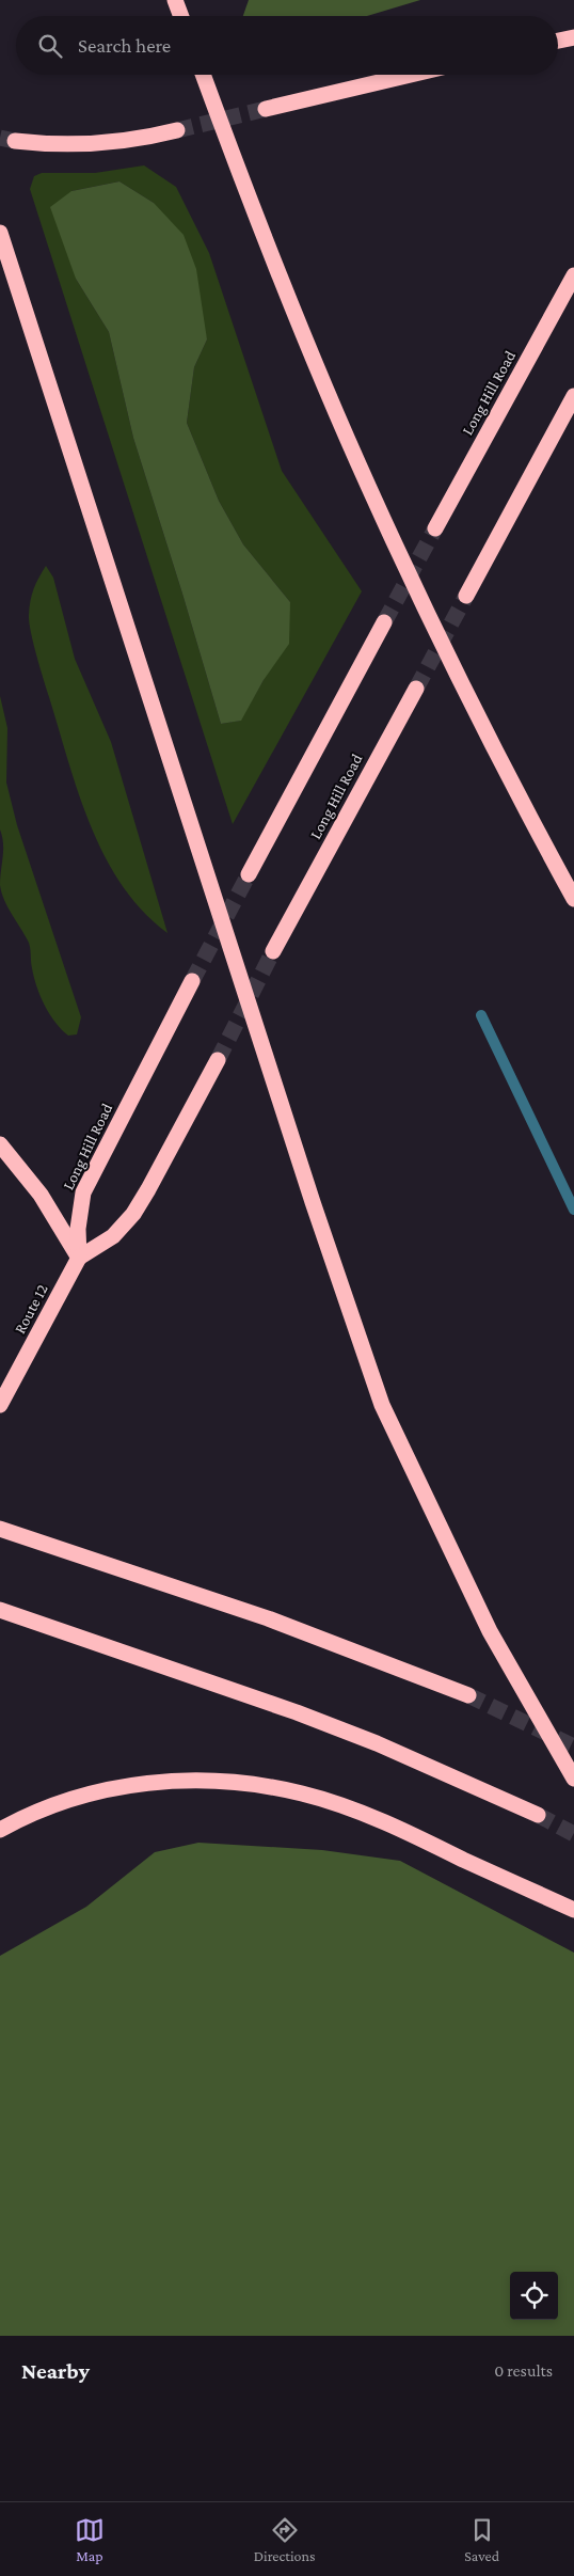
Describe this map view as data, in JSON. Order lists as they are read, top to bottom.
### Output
{
  "streets": {
    "highway": ["Long Hill Road", "Route 12"]
  },
  "crossings": [
    ["Long Hill Road", "Route 12"]
  ],
  "page": {
    "search": "Search here",
    "heading": ["Nearby", "0 results"],
    "nav": ["Map", "Directions", "Saved"]
  }
}
